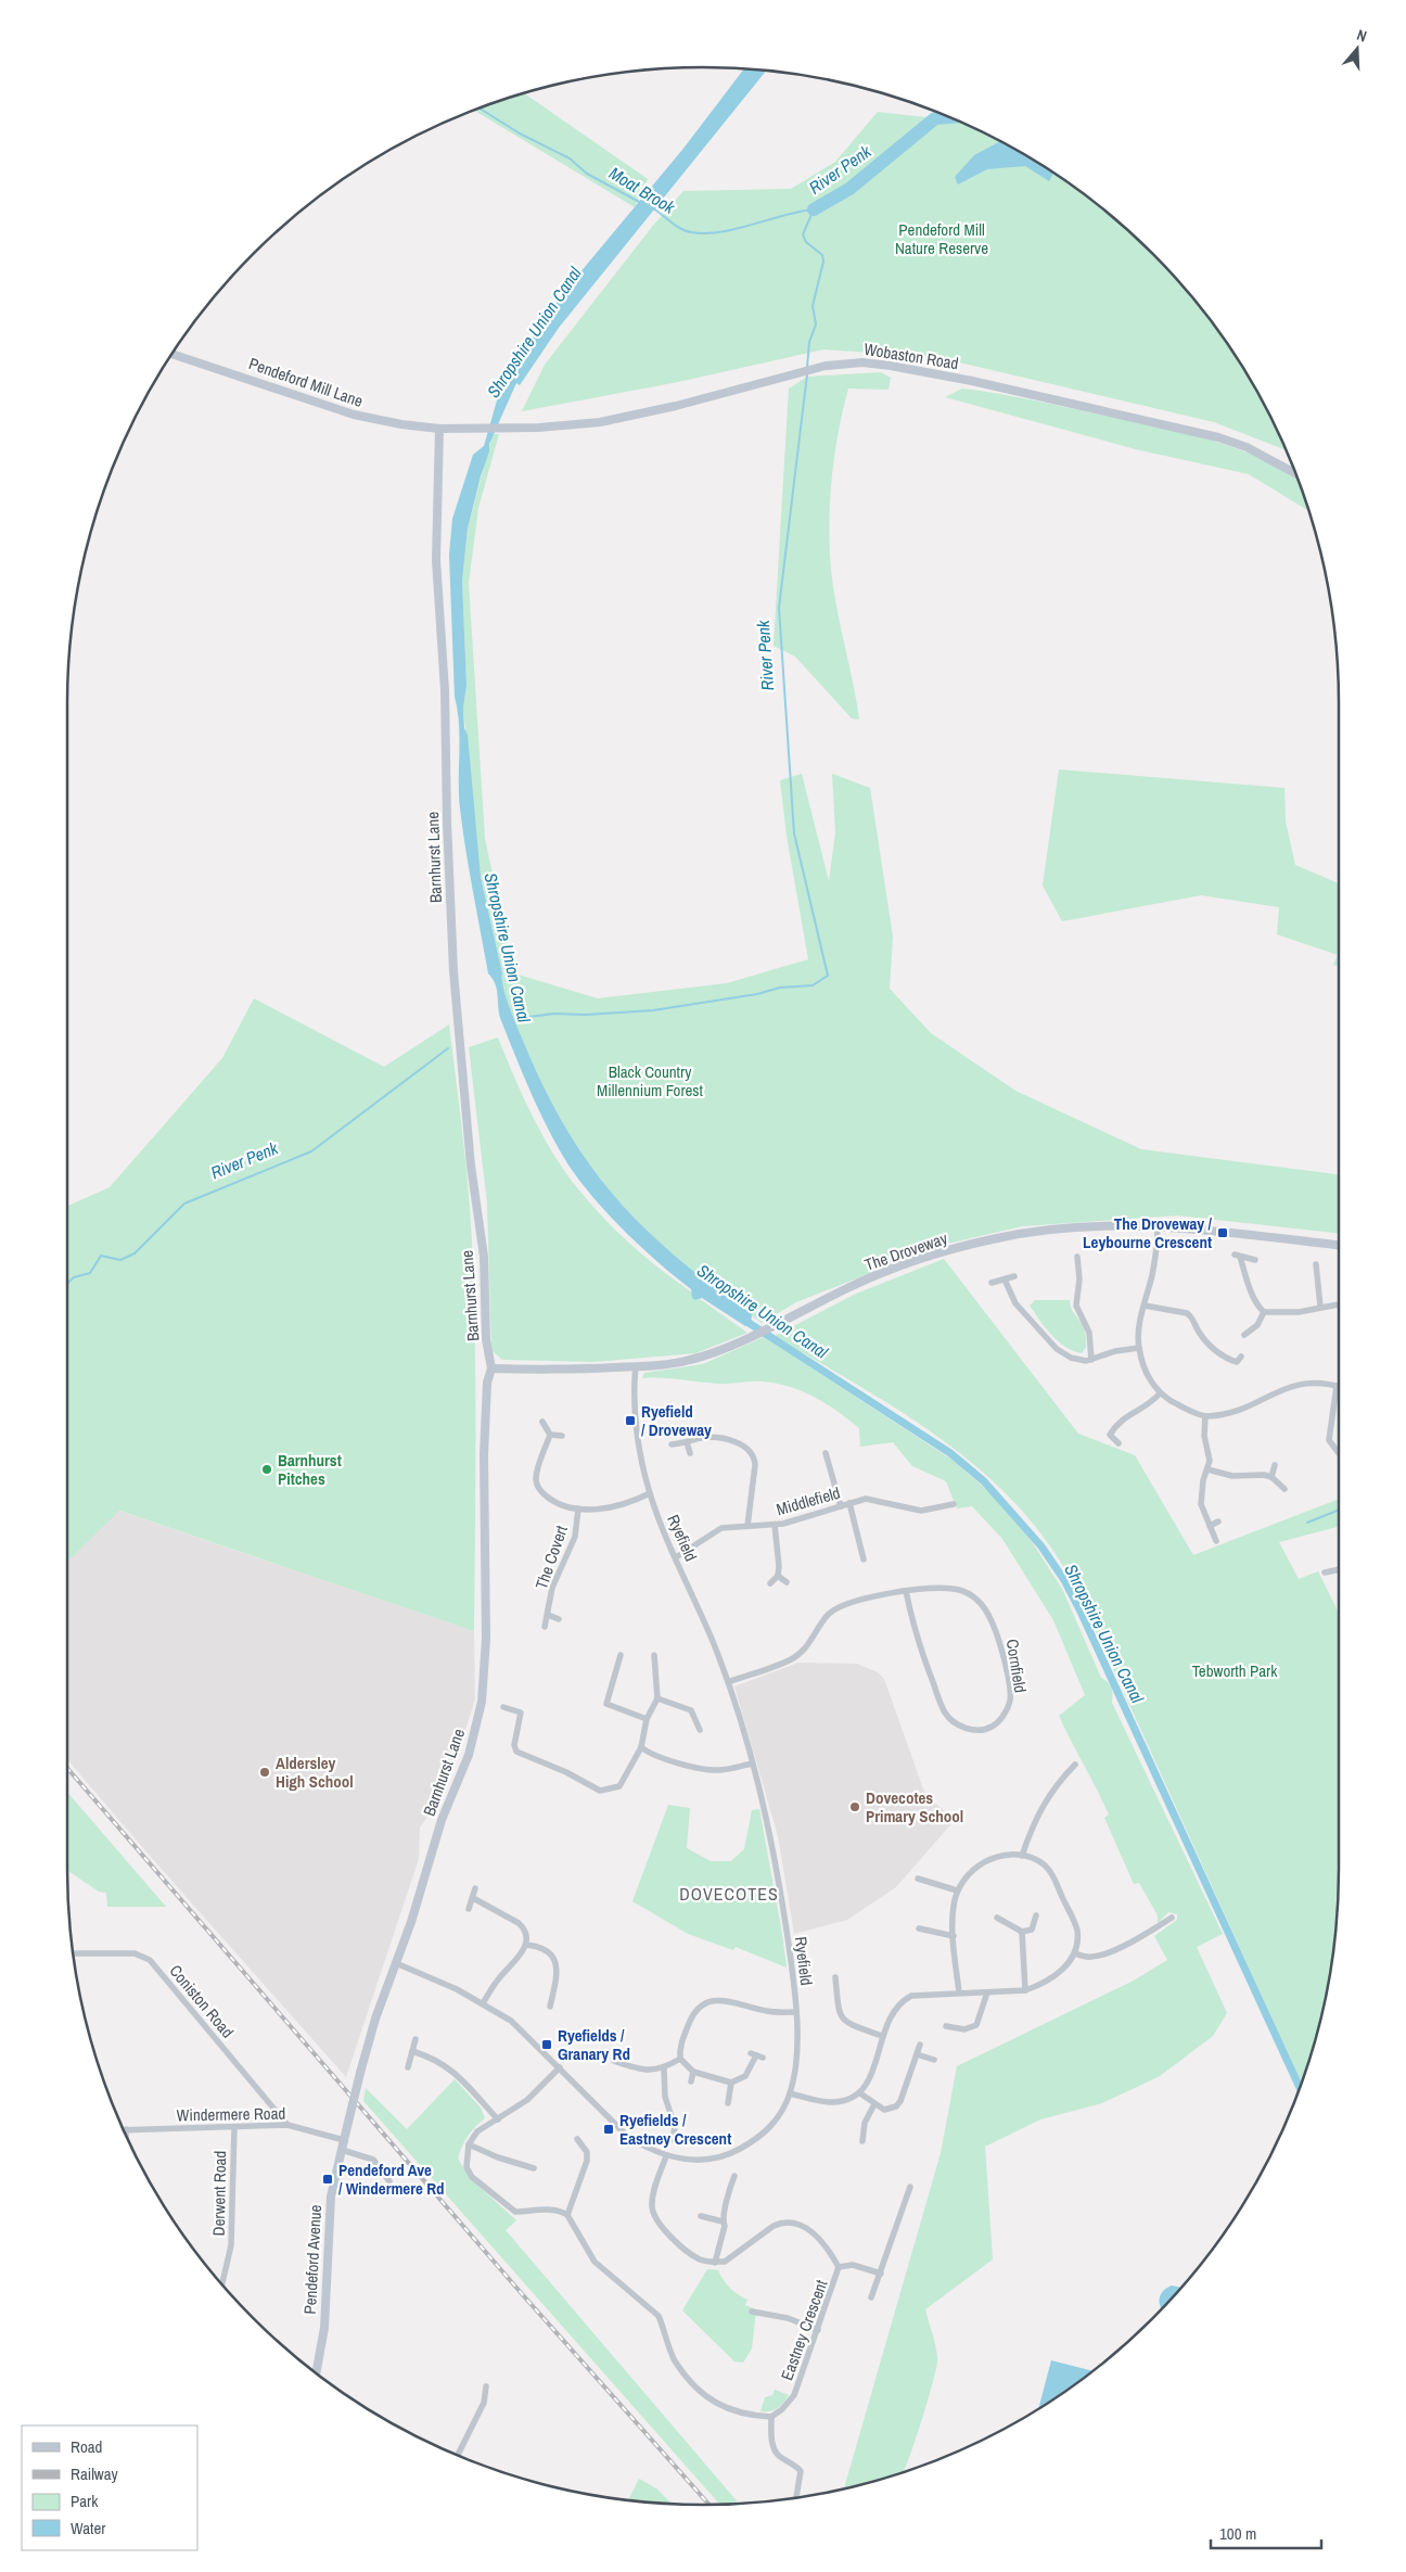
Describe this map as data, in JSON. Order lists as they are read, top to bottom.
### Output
{
  "streets": {
    "street": [
      "Wobaston Road",
      "Pendeford Mill Lane",
      "Barnhurst Lane",
      "The Droveway",
      "Middlefield",
      "Ryefield",
      "The Covert",
      "Cornfield",
      "Coniston Road",
      "Windermere Road",
      "Derwent Road",
      "Pendeford Avenue",
      "Eastney Crescent"
    ]
  },
  "crossings": [
    ["Wobaston Road", "Pendeford Mill Lane"],
    ["Wobaston Road", "Barnhurst Lane"],
    ["Pendeford Mill Lane", "Barnhurst Lane"],
    ["Barnhurst Lane", "The Droveway"],
    ["Barnhurst Lane", "Ryefield"],
    ["Barnhurst Lane", "Windermere Road"],
    ["Barnhurst Lane", "Pendeford Avenue"],
    ["The Droveway", "Ryefield"],
    ["Middlefield", "Ryefield"],
    ["Ryefield", "Cornfield"],
    ["Coniston Road", "Windermere Road"],
    ["Windermere Road", "Derwent Road"],
    ["Windermere Road", "Pendeford Avenue"]
  ],
  "districts": ["DOVECOTES"],
  "water": ["River Penk", "Moat Brook", "Shropshire Union Canal"],
  "parks": ["Pendeford Mill Nature Reserve", "Black Country Millennium Forest", "Tebworth Park"],
  "places": {
    "transit": [
      "The Droveway / Leybourne Crescent",
      "Ryefield / Droveway",
      "Ryefields / Granary Rd",
      "Ryefields / Eastney Crescent",
      "Pendeford Ave / Windermere Rd"
    ],
    "other": ["Barnhurst Pitches", "Aldersley High School", "Dovecotes Primary School"]
  },
  "legend": [
    "Road",
    "Railway",
    "Park",
    "Water"
  ],
  "scale_bar": "100 m",
  "north": "top"
}
